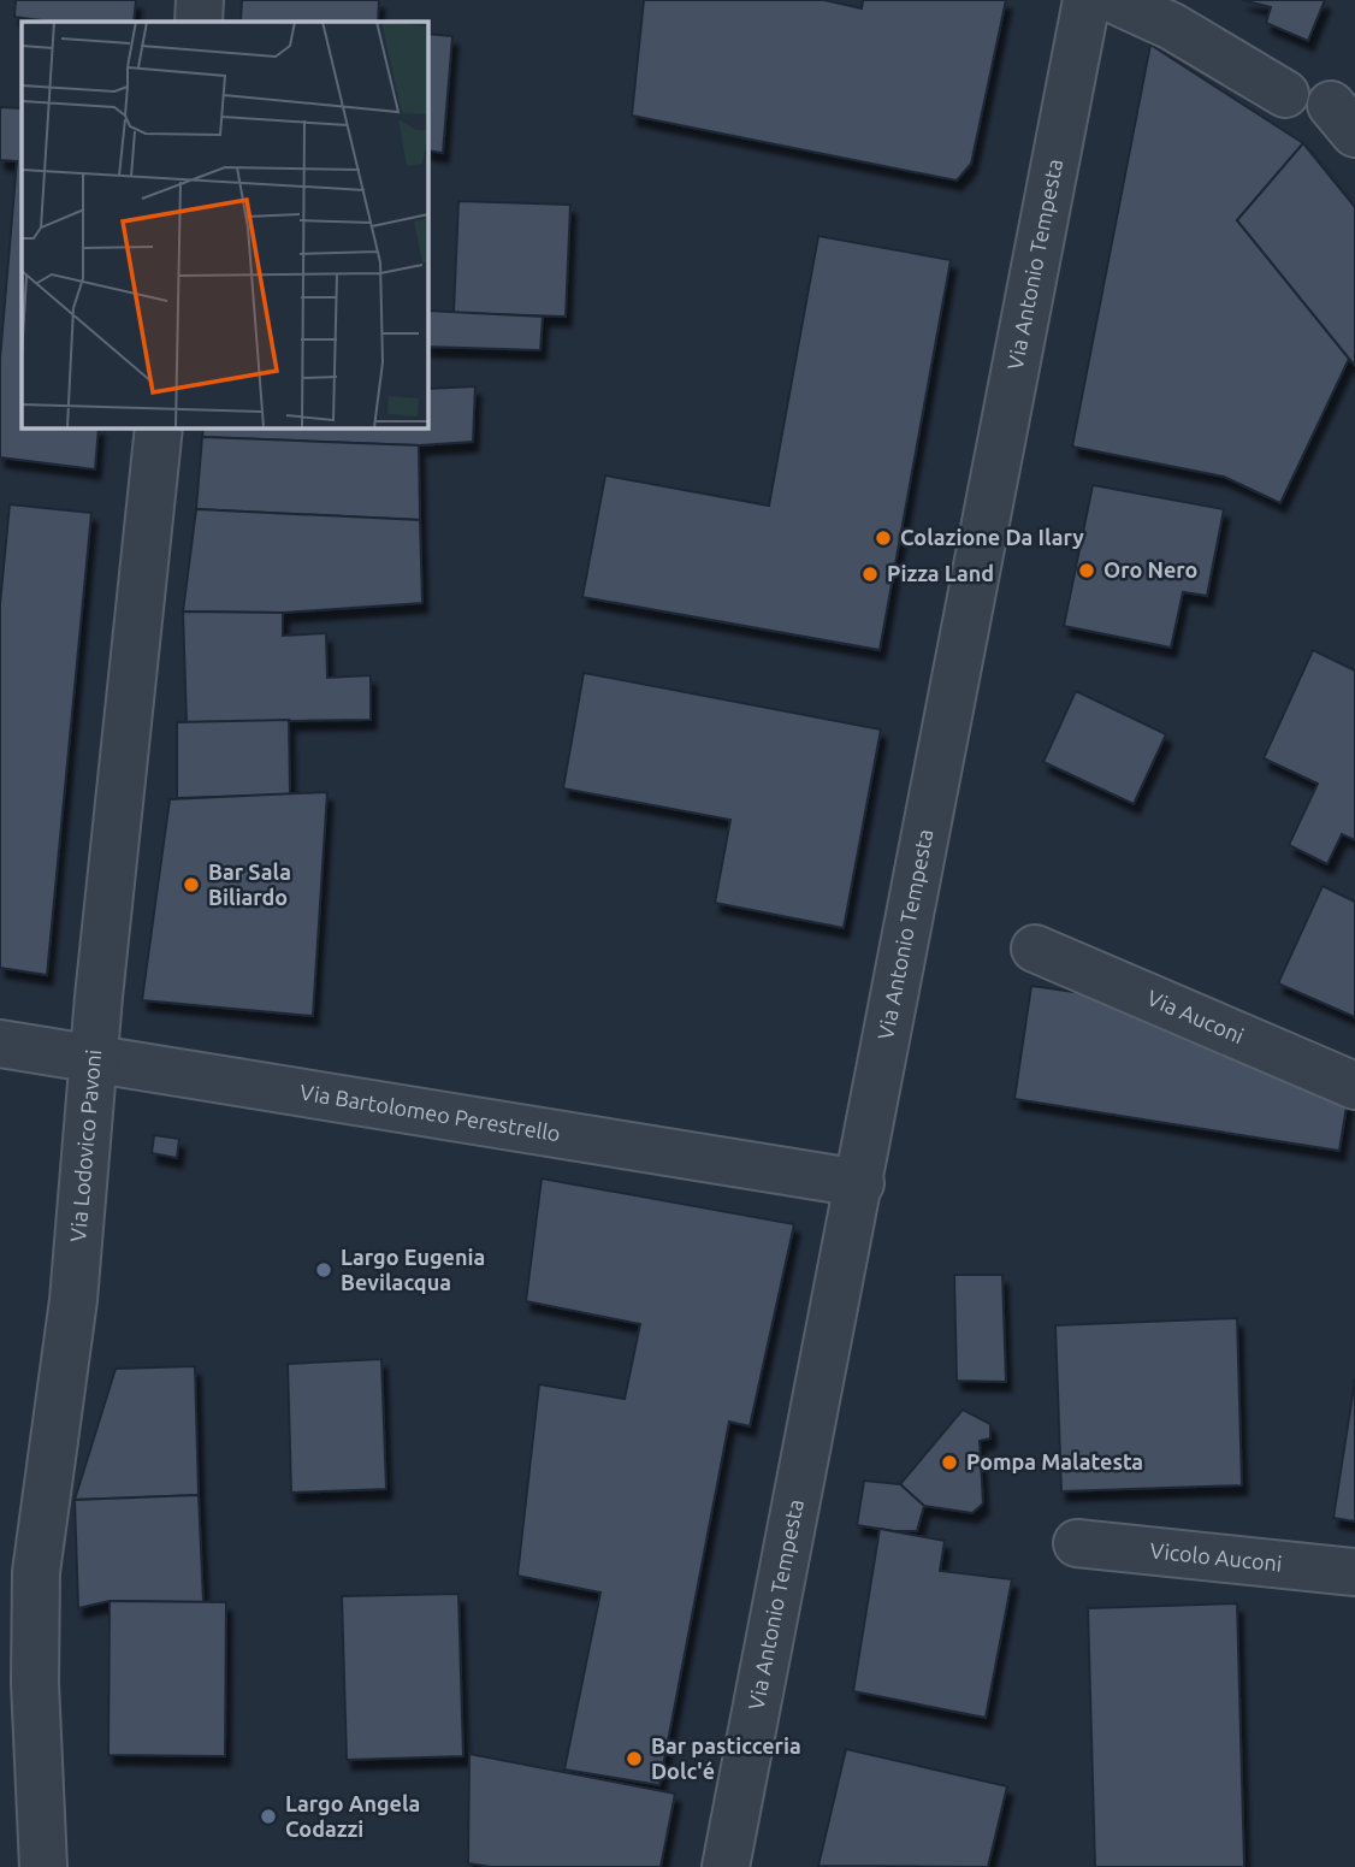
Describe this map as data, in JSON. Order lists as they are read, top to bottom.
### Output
{
  "streets": {
    "street": [
      "Via Antonio Tempesta",
      "Via Auconi",
      "Via Bartolomeo Perestrello",
      "Via Lodovico Pavoni",
      "Vicolo Auconi"
    ]
  },
  "crossings": [
    ["Via Antonio Tempesta", "Via Bartolomeo Perestrello"],
    ["Via Bartolomeo Perestrello", "Via Lodovico Pavoni"]
  ],
  "places": [
    "Colazione Da Ilary",
    "Oro Nero",
    "Pizza Land",
    "Bar Sala Biliardo",
    "Largo Eugenia Bevilacqua",
    "Pompa Malatesta",
    "Bar pasticceria Dolc'é",
    "Largo Angela Codazzi"
  ]
}
